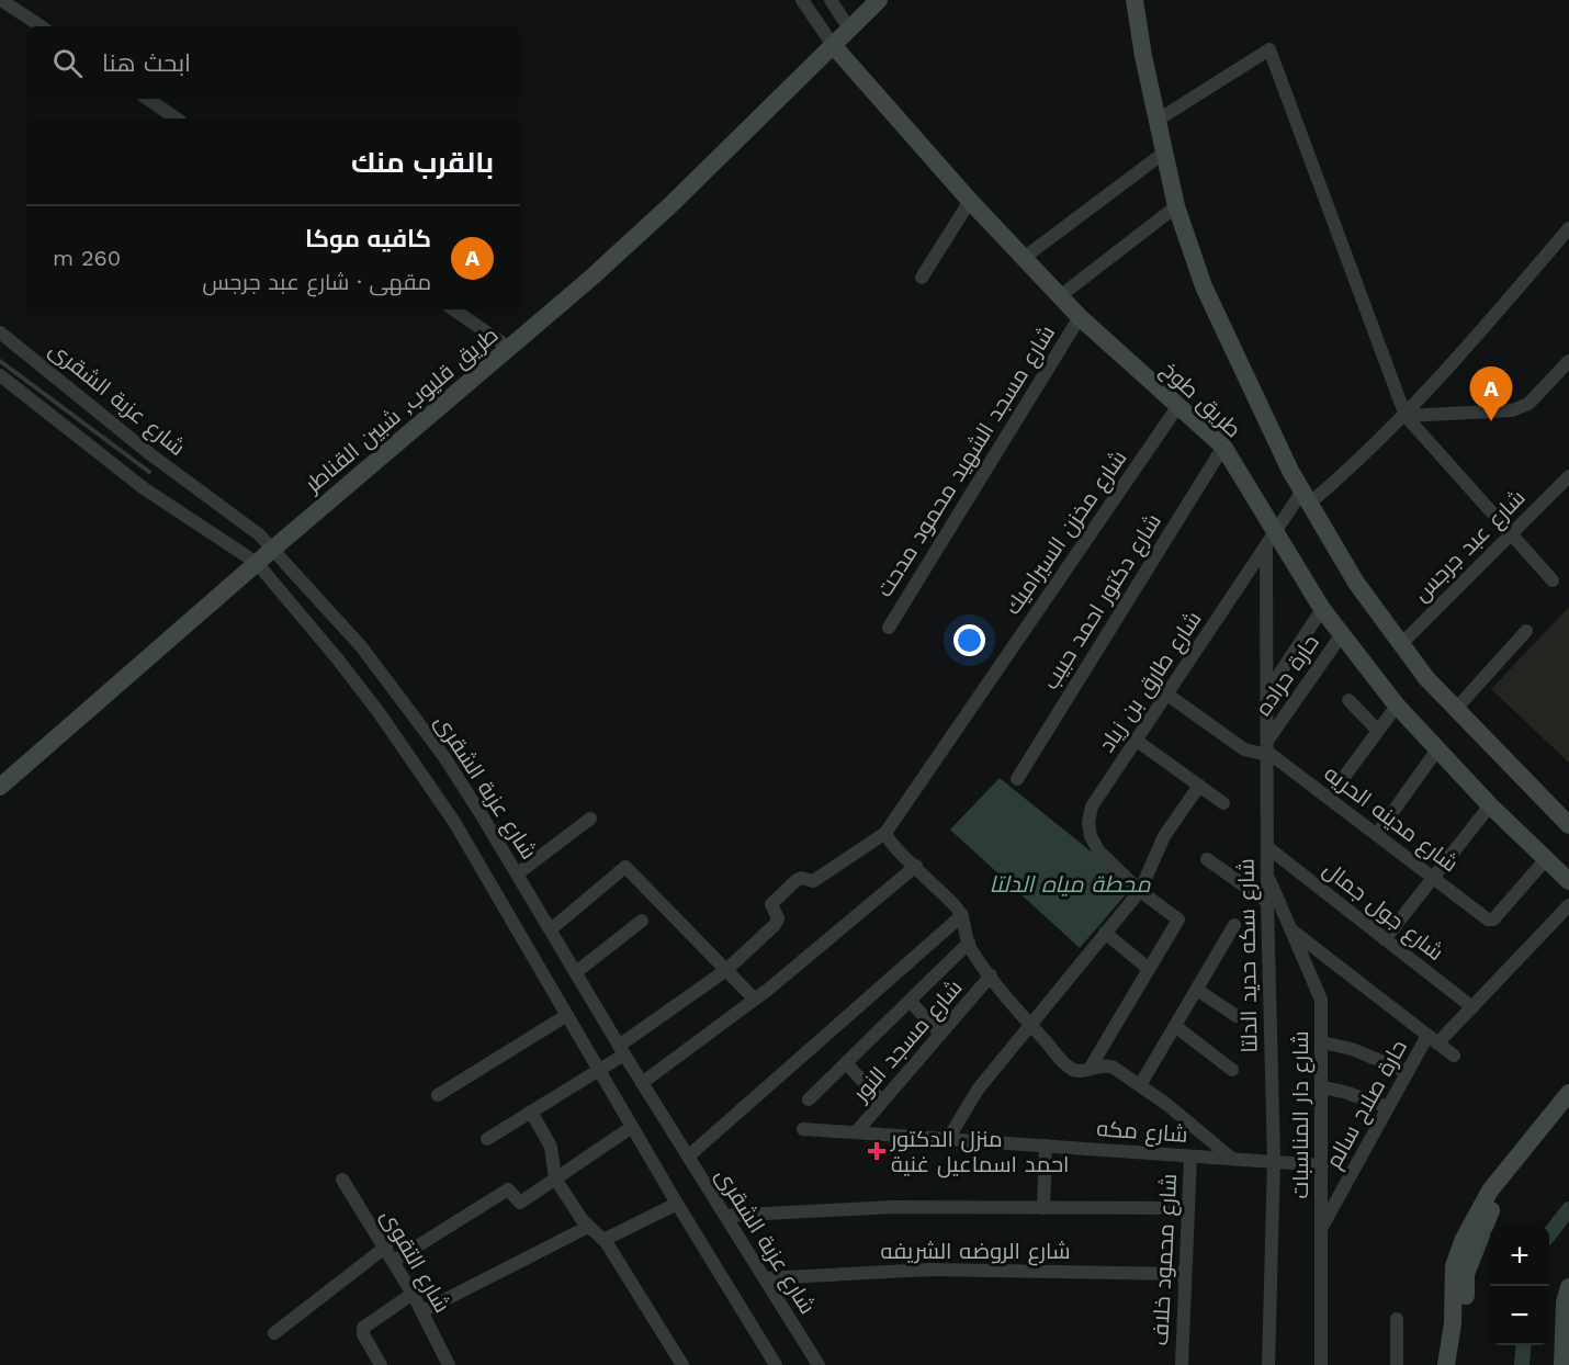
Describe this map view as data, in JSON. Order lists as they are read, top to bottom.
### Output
{
  "streets": {
    "main road": ["طريق طوخ", "طريق قليوب, شبين القناطر"],
    "street": [
      "شارع عزبة الشقرى",
      "شارع مسجد الشهيد محمود مدحت",
      "شارع مخزن السيراميك",
      "شارع عبد جرجس",
      "شارع دكتور احمد حبيب",
      "حارة حراده",
      "شارع طارق بن زياد",
      "شارع مدينه الحريه",
      "شارع جول جمال",
      "شارع سكه حديد الدلتا",
      "شارع مسجد النور",
      "حارة صلاح سالم",
      "شارع دار المناسبات",
      "شارع مكه",
      "شارع الروضه الشريفه",
      "شارع محمود خلاف",
      "شارع التقوى"
    ]
  },
  "crossings": [
    ["شارع عزبة الشقرى", "طريق قليوب, شبين القناطر"],
    ["شارع عزبة الشقرى", "شارع الروضه الشريفه"],
    ["طريق طوخ", "طريق قليوب, شبين القناطر"],
    ["طريق طوخ", "شارع مسجد الشهيد محمود مدحت"],
    ["طريق طوخ", "شارع مخزن السيراميك"],
    ["طريق طوخ", "شارع عبد جرجس"],
    ["طريق طوخ", "شارع دكتور احمد حبيب"],
    ["طريق طوخ", "حارة حراده"],
    ["طريق طوخ", "شارع طارق بن زياد"],
    ["طريق طوخ", "شارع مدينه الحريه"],
    ["طريق طوخ", "شارع سكه حديد الدلتا"],
    ["حارة حراده", "شارع مدينه الحريه"],
    ["حارة حراده", "شارع سكه حديد الدلتا"],
    ["شارع طارق بن زياد", "شارع مدينه الحريه"],
    ["شارع طارق بن زياد", "شارع سكه حديد الدلتا"],
    ["شارع مدينه الحريه", "شارع سكه حديد الدلتا"],
    ["شارع جول جمال", "شارع سكه حديد الدلتا"],
    ["شارع جول جمال", "حارة صلاح سالم"],
    ["شارع سكه حديد الدلتا", "شارع دار المناسبات"],
    ["شارع سكه حديد الدلتا", "شارع مكه"],
    ["شارع مسجد النور", "شارع مكه"],
    ["حارة صلاح سالم", "شارع دار المناسبات"],
    ["شارع دار المناسبات", "شارع مكه"],
    ["شارع مكه", "شارع محمود خلاف"],
    ["شارع الروضه الشريفه", "شارع محمود خلاف"]
  ],
  "water": ["محطة مياه الدلتا"],
  "places": {
    "health": ["منزل الدكتور احمد اسماعيل غنية"]
  },
  "page": {
    "search": "ابحث هنا",
    "heading": "بالقرب منك",
    "list": [
      {
        "mark": "A",
        "name": "كافيه موكا",
        "note": "مقهى · شارع عبد جرجس",
        "value": "260 m"
      }
    ],
    "pins": "A",
    "map_buttons": ["+", "−"]
  }
}
